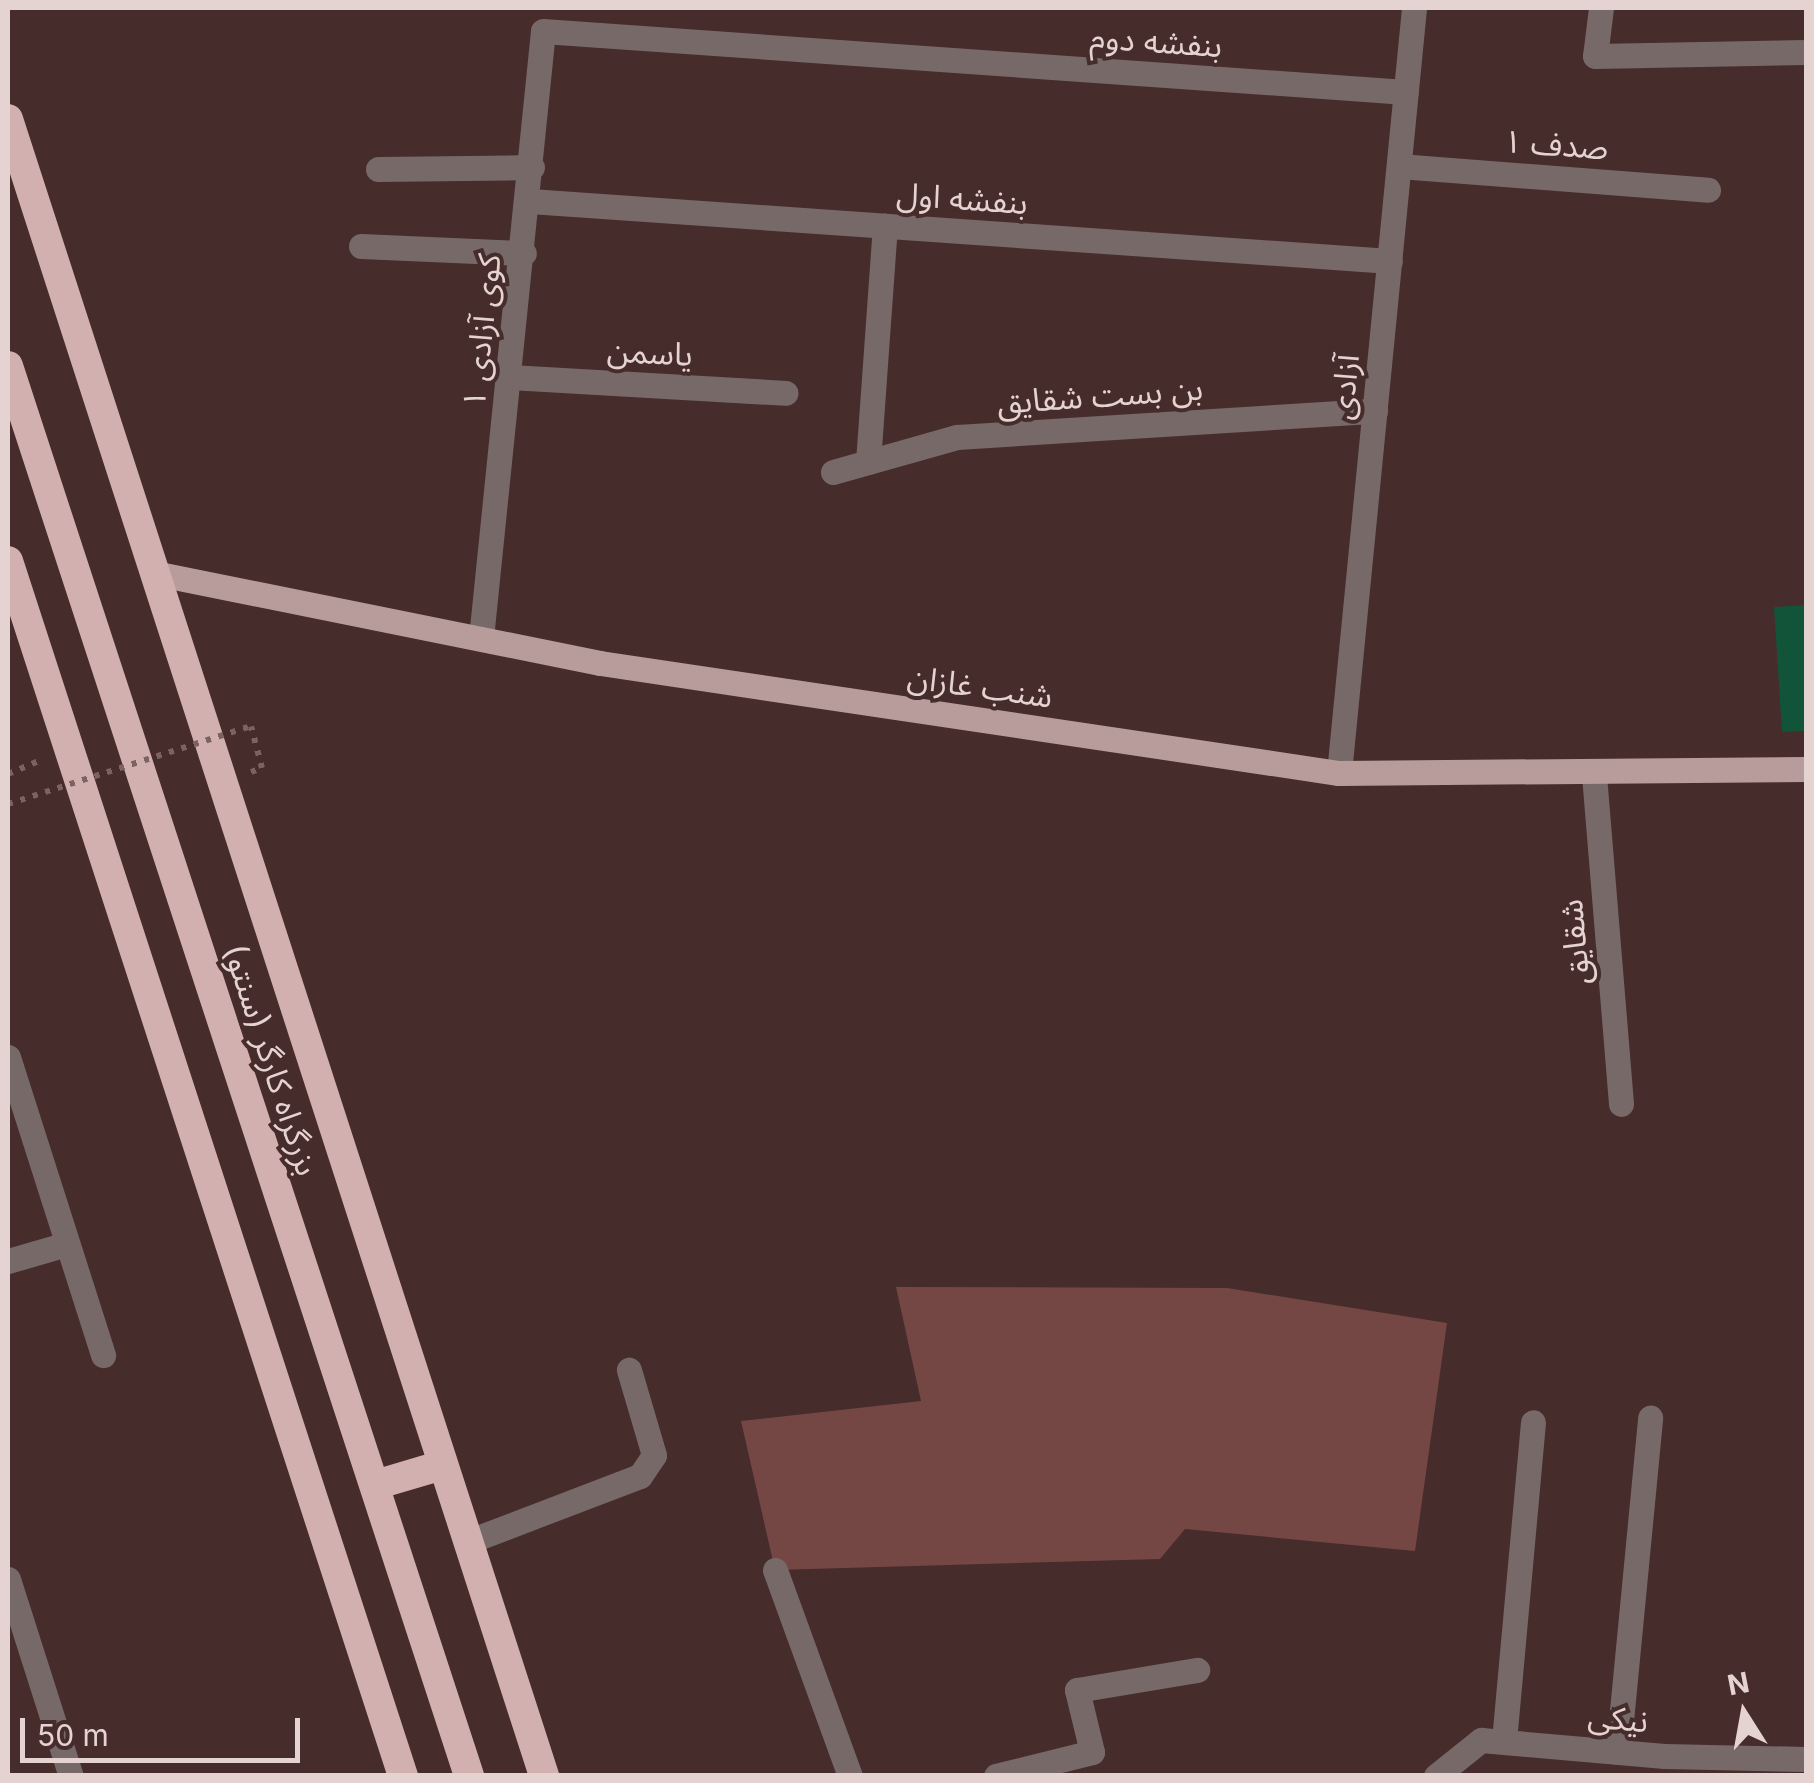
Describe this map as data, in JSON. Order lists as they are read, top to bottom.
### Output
{
  "streets": {
    "highway": ["بزرگراه کارگر (سنتو)"],
    "main road": ["شنب غازان"],
    "street": [
      "بنفشه دوم",
      "صدف ۱",
      "بنفشه اول",
      "کوی آزادی ۱",
      "یاسمن",
      "آزادی",
      "بن بست شقایق",
      "شقایق",
      "نیکی"
    ]
  },
  "crossings": [
    ["بنفشه دوم", "کوی آزادی ۱"],
    ["بنفشه دوم", "آزادی"],
    ["صدف ۱", "آزادی"],
    ["بنفشه اول", "کوی آزادی ۱"],
    ["بنفشه اول", "آزادی"],
    ["کوی آزادی ۱", "یاسمن"],
    ["کوی آزادی ۱", "شنب غازان"],
    ["آزادی", "بن بست شقایق"],
    ["آزادی", "شنب غازان"],
    ["شنب غازان", "شقایق"]
  ],
  "scale_bar": "50 m",
  "north": "top"
}
